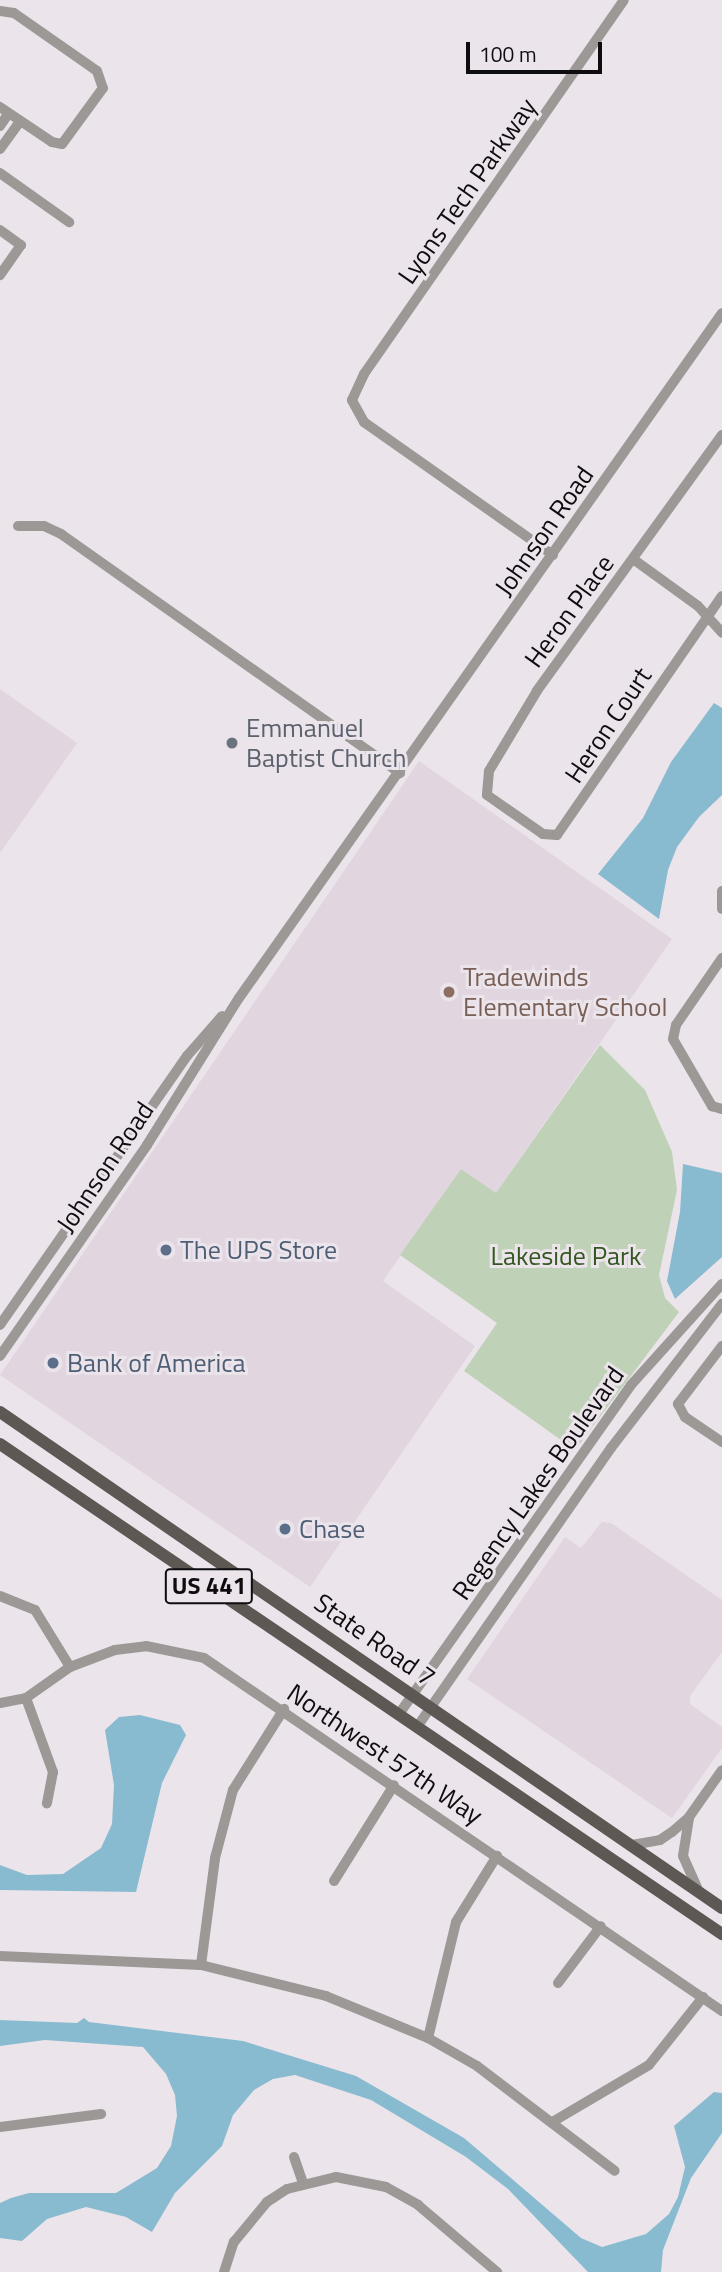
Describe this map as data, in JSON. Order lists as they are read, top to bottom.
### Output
{
  "streets": {
    "main road": ["US 441", "State Road 7"],
    "street": [
      "Lyons Tech Parkway",
      "Johnson Road",
      "Heron Place",
      "Heron Court",
      "Regency Lakes Boulevard",
      "Northwest 57th Way"
    ]
  },
  "crossings": [
    ["Lyons Tech Parkway", "Johnson Road"],
    ["Heron Place", "Heron Court"],
    ["Regency Lakes Boulevard", "State Road 7"]
  ],
  "parks": ["Lakeside Park"],
  "places": [
    "Emmanuel Baptist Church",
    "Tradewinds Elementary School",
    "The UPS Store",
    "Bank of America",
    "Chase"
  ],
  "scale_bar": "100 m"
}
